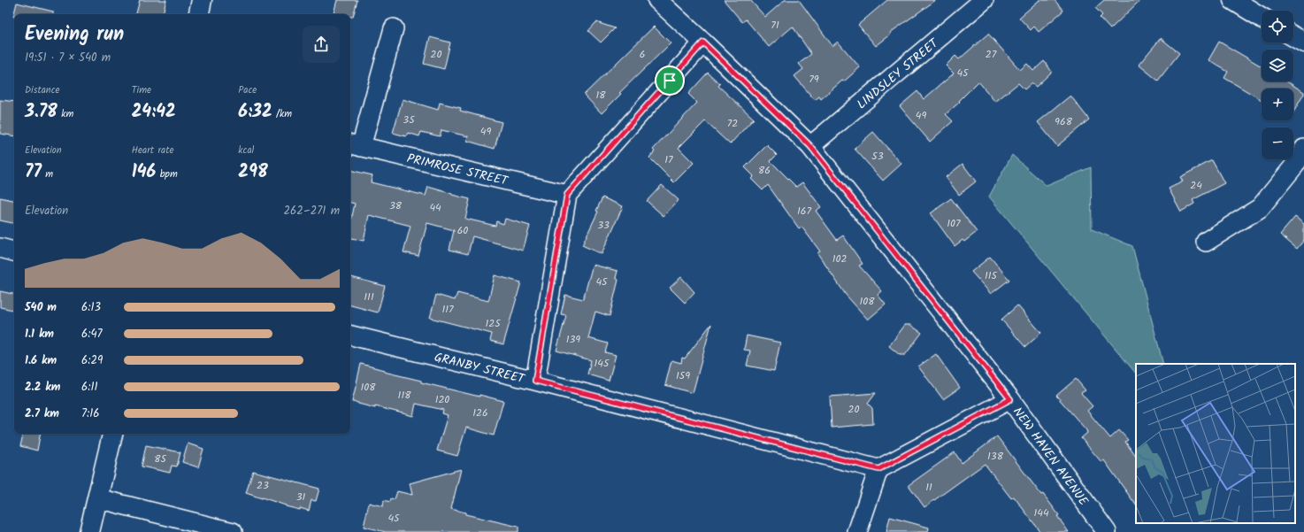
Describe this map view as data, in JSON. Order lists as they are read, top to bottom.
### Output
{
  "streets": {
    "street": [
      "LINDSLEY STREET",
      "PRIMROSE STREET",
      "GRANBY STREET",
      "NEW HAVEN AVENUE"
    ]
  },
  "crossings": [
    ["LINDSLEY STREET", "NEW HAVEN AVENUE"]
  ],
  "house_numbers": [
    "71",
    "20",
    "6",
    "27",
    "45",
    "79",
    "18",
    "49",
    "35",
    "968",
    "72",
    "49",
    "53",
    "17",
    "86",
    "24",
    "38",
    "44",
    "167",
    "107",
    "33",
    "60",
    "102",
    "115",
    "45",
    "111",
    "108",
    "117",
    "125",
    "139",
    "145",
    "159",
    "108",
    "118",
    "120",
    "20",
    "126",
    "138",
    "85",
    "23",
    "11",
    "31",
    "144",
    "45"
  ],
  "page": {
    "map_buttons": ["+", "−"],
    "heading": ["Evening run", "19:51 · 7 × 540 m"],
    "stats": [
      ["Distance", "3.78 km"],
      ["Time", "24:42"],
      ["Pace", "6:32 /km"],
      ["Elevation", "77 m"],
      ["Heart rate", "146 bpm"],
      ["kcal", "298"]
    ],
    "chart": ["Elevation", "262–271 m"],
    "list": [
      {
        "name": "540 m",
        "note": "6:13"
      },
      {
        "name": "1.1 km",
        "note": "6:47"
      },
      {
        "name": "1.6 km",
        "note": "6:29"
      },
      {
        "name": "2.2 km",
        "note": "6:11"
      },
      {
        "name": "2.7 km",
        "note": "7:16"
      }
    ]
  }
}
